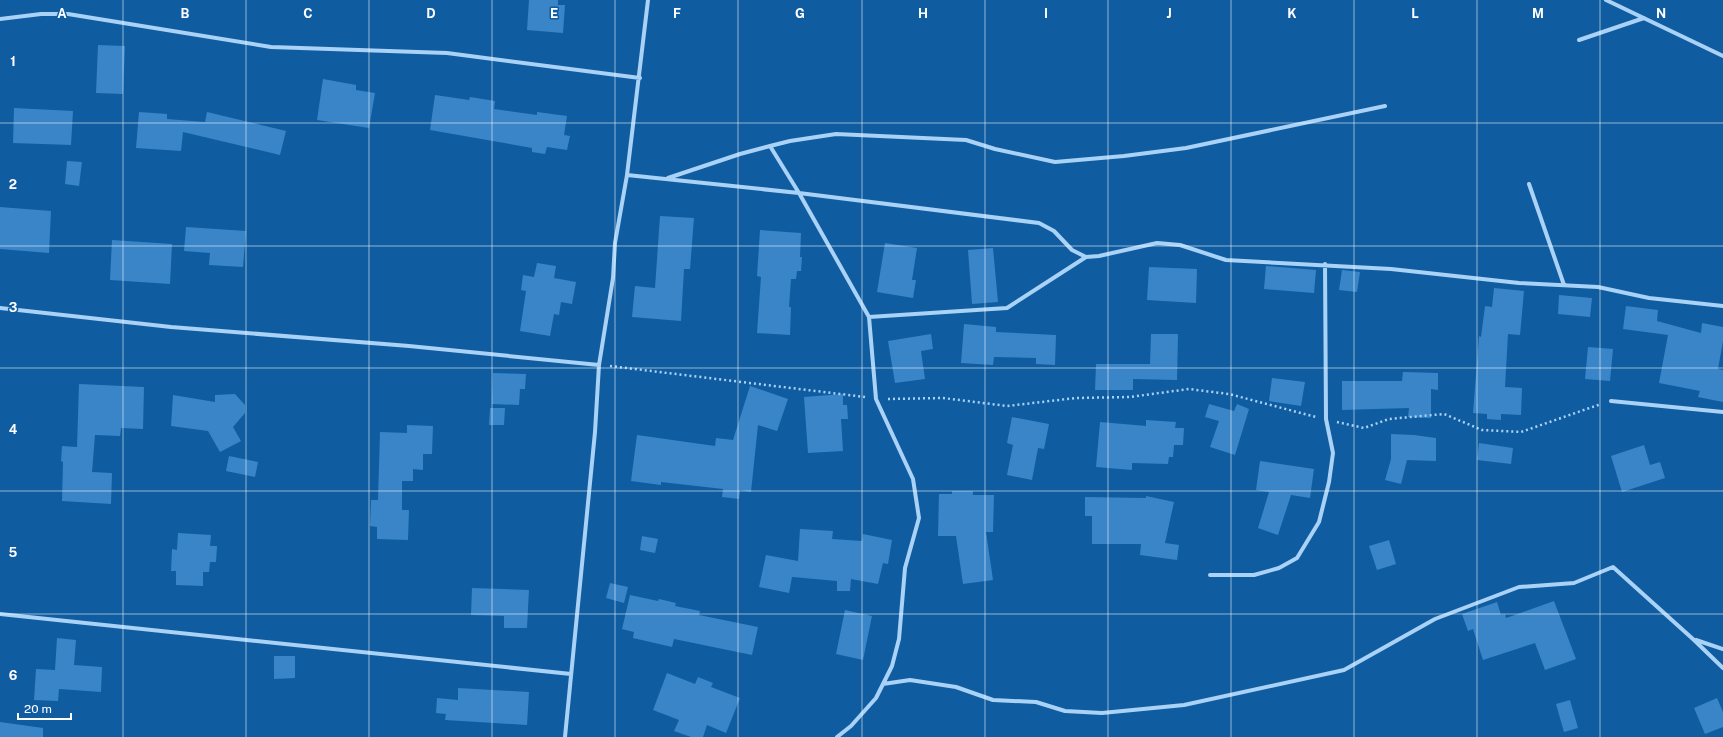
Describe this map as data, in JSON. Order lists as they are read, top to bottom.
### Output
{
  "scale_bar": "20 m",
  "grid": {
    "columns": [
      "A",
      "B",
      "C",
      "D",
      "E",
      "F",
      "G",
      "H",
      "I",
      "J",
      "K",
      "L",
      "M",
      "N"
    ],
    "rows": [
      "1",
      "2",
      "3",
      "4",
      "5",
      "6"
    ]
  }
}
